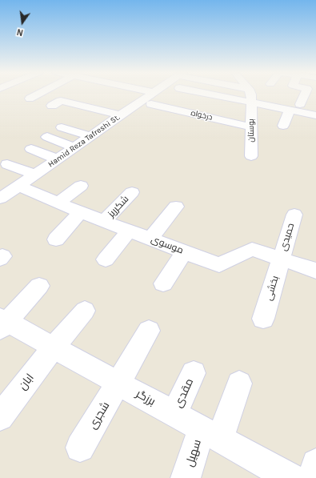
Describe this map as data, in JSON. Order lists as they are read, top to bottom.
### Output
{
  "streets": {
    "street": [
      "درخواه",
      "بوستان",
      "Hamid Reza Tafreshi St.",
      "شکرریز",
      "حمیدی",
      "موسوی",
      "بخشی",
      "ابان",
      "مقدی",
      "برزگر",
      "شجری",
      "سهیل"
    ]
  },
  "crossings": [
    ["درخواه", "بوستان"],
    ["درخواه", "Hamid Reza Tafreshi St."],
    ["Hamid Reza Tafreshi St.", "موسوی"],
    ["شکرریز", "موسوی"],
    ["حمیدی", "موسوی"],
    ["حمیدی", "بخشی"],
    ["موسوی", "بخشی"],
    ["ابان", "برزگر"],
    ["مقدی", "برزگر"],
    ["برزگر", "شجری"],
    ["برزگر", "سهیل"]
  ],
  "north": "bottom"
}
